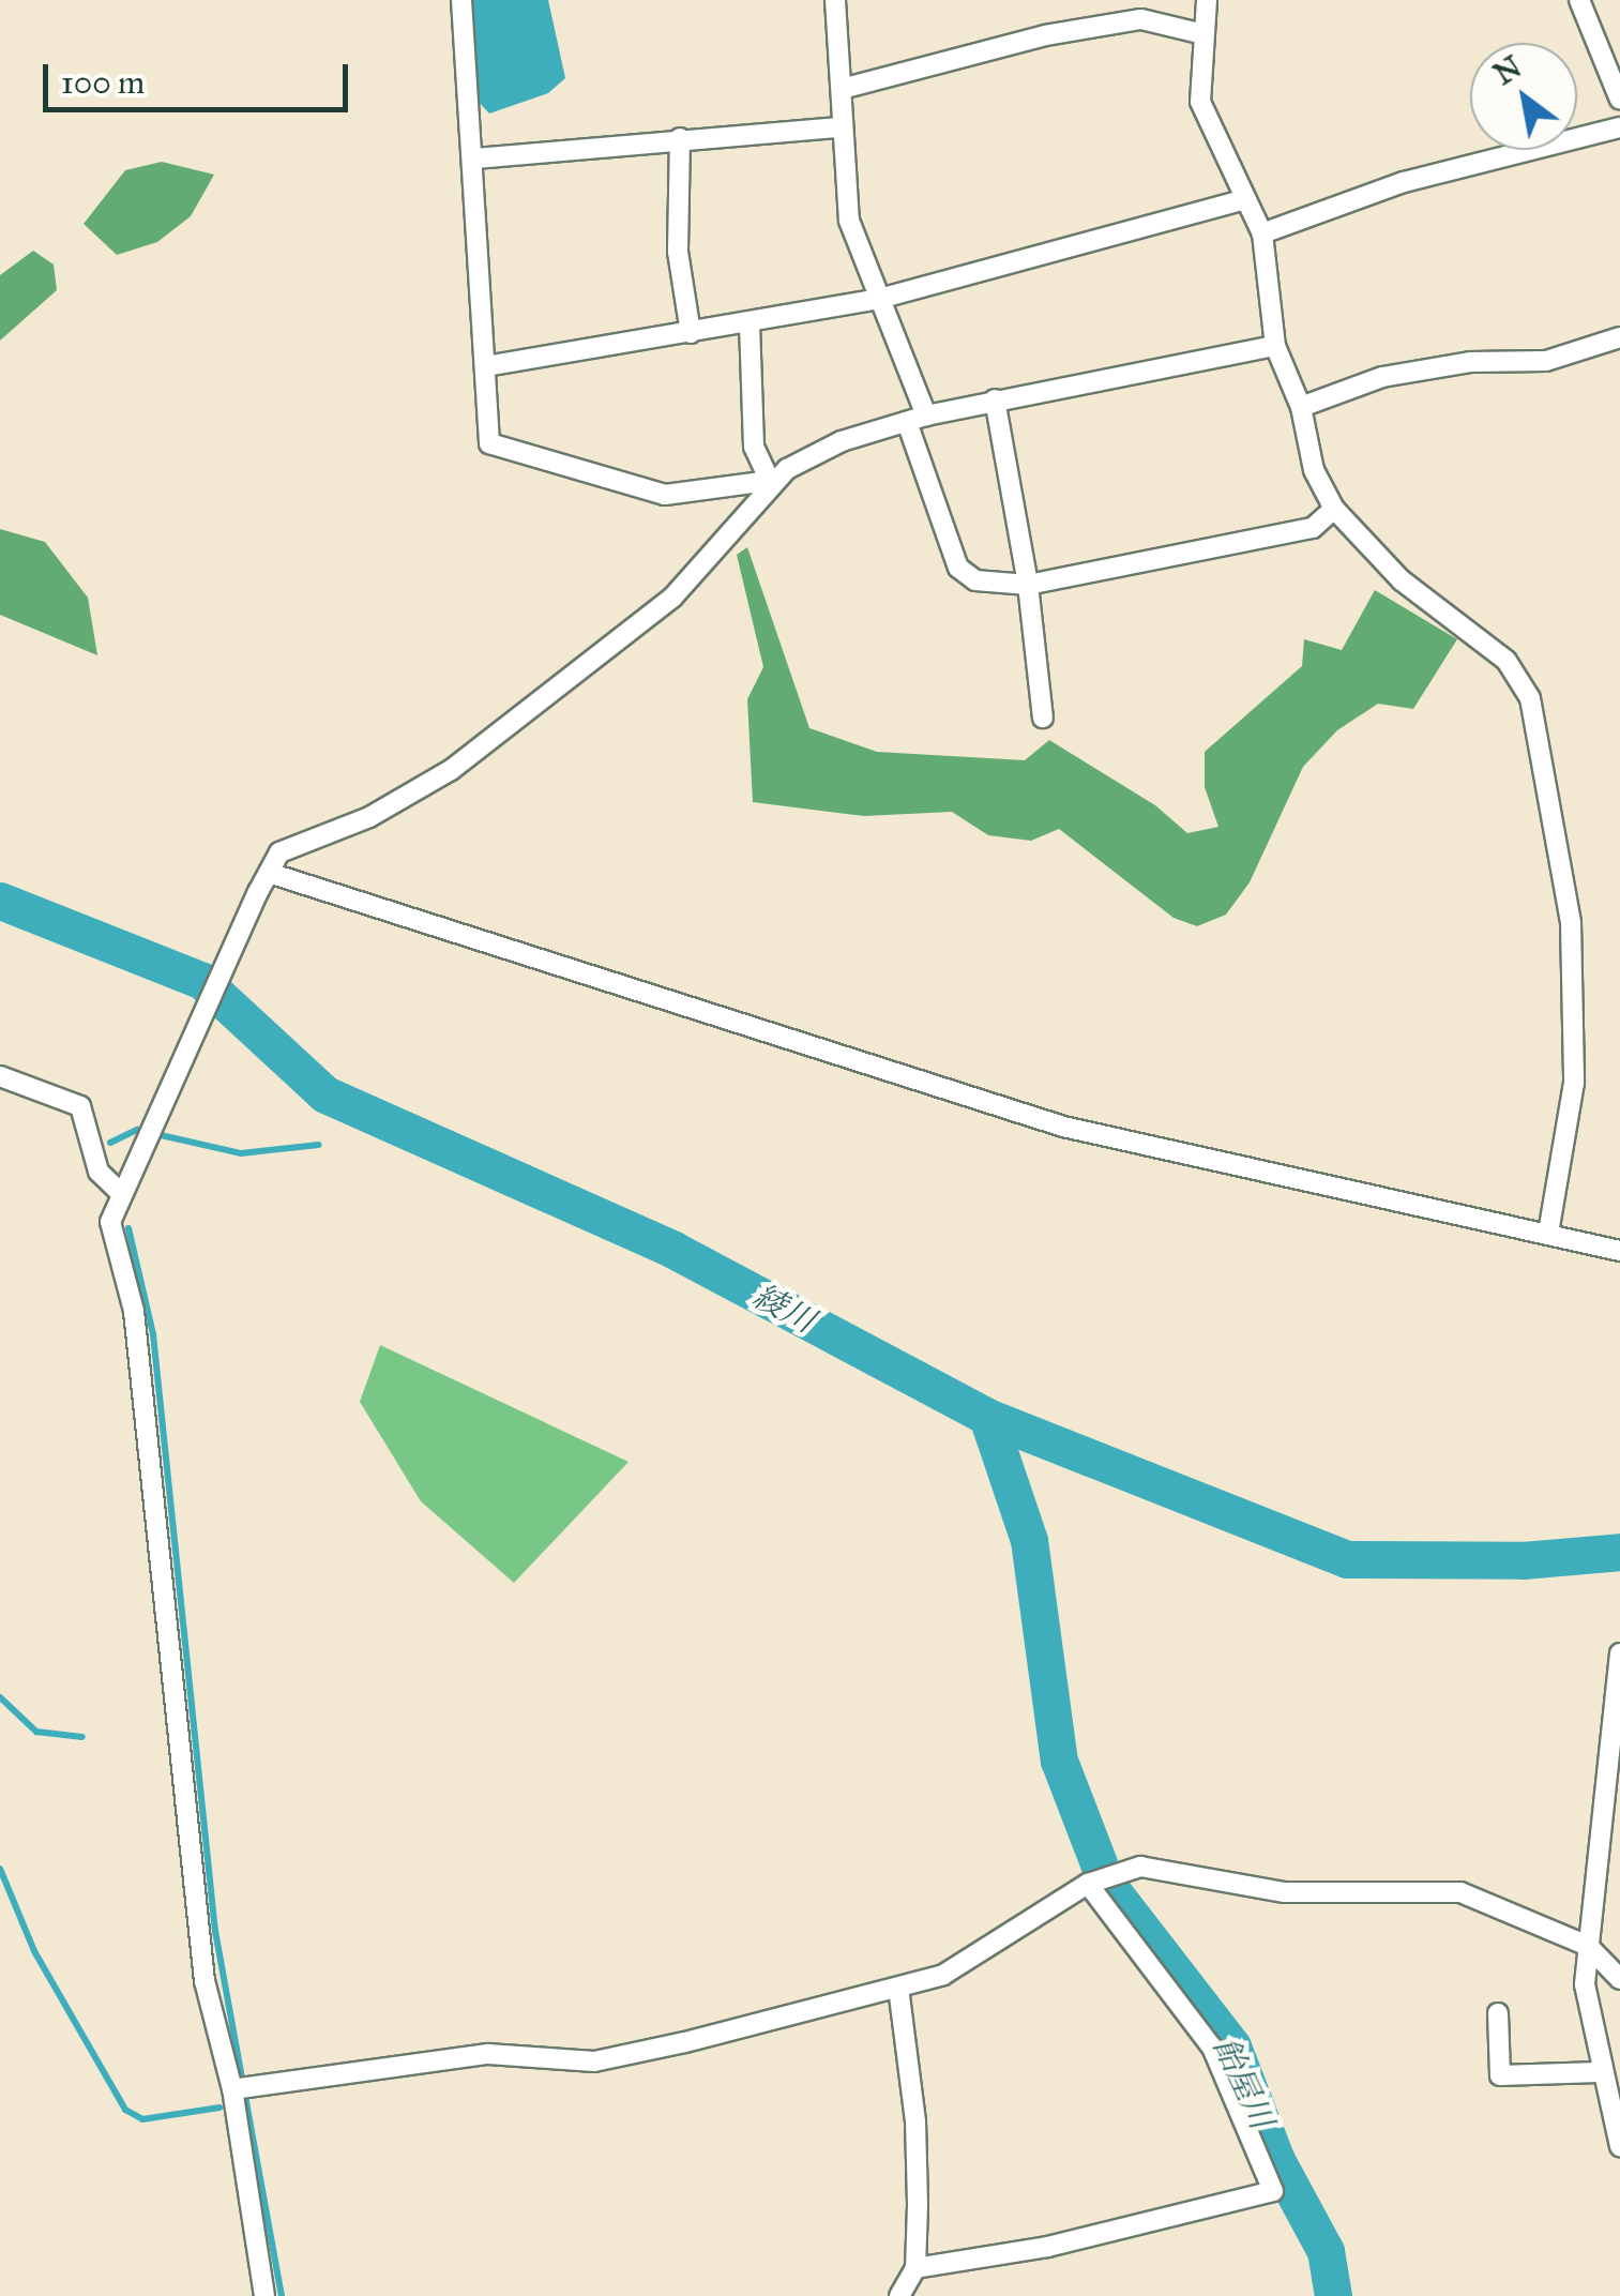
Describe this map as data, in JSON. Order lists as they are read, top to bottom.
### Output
{
  "water": ["綾川", "飴屋川"],
  "scale_bar": "100 m",
  "north": "top left"
}
